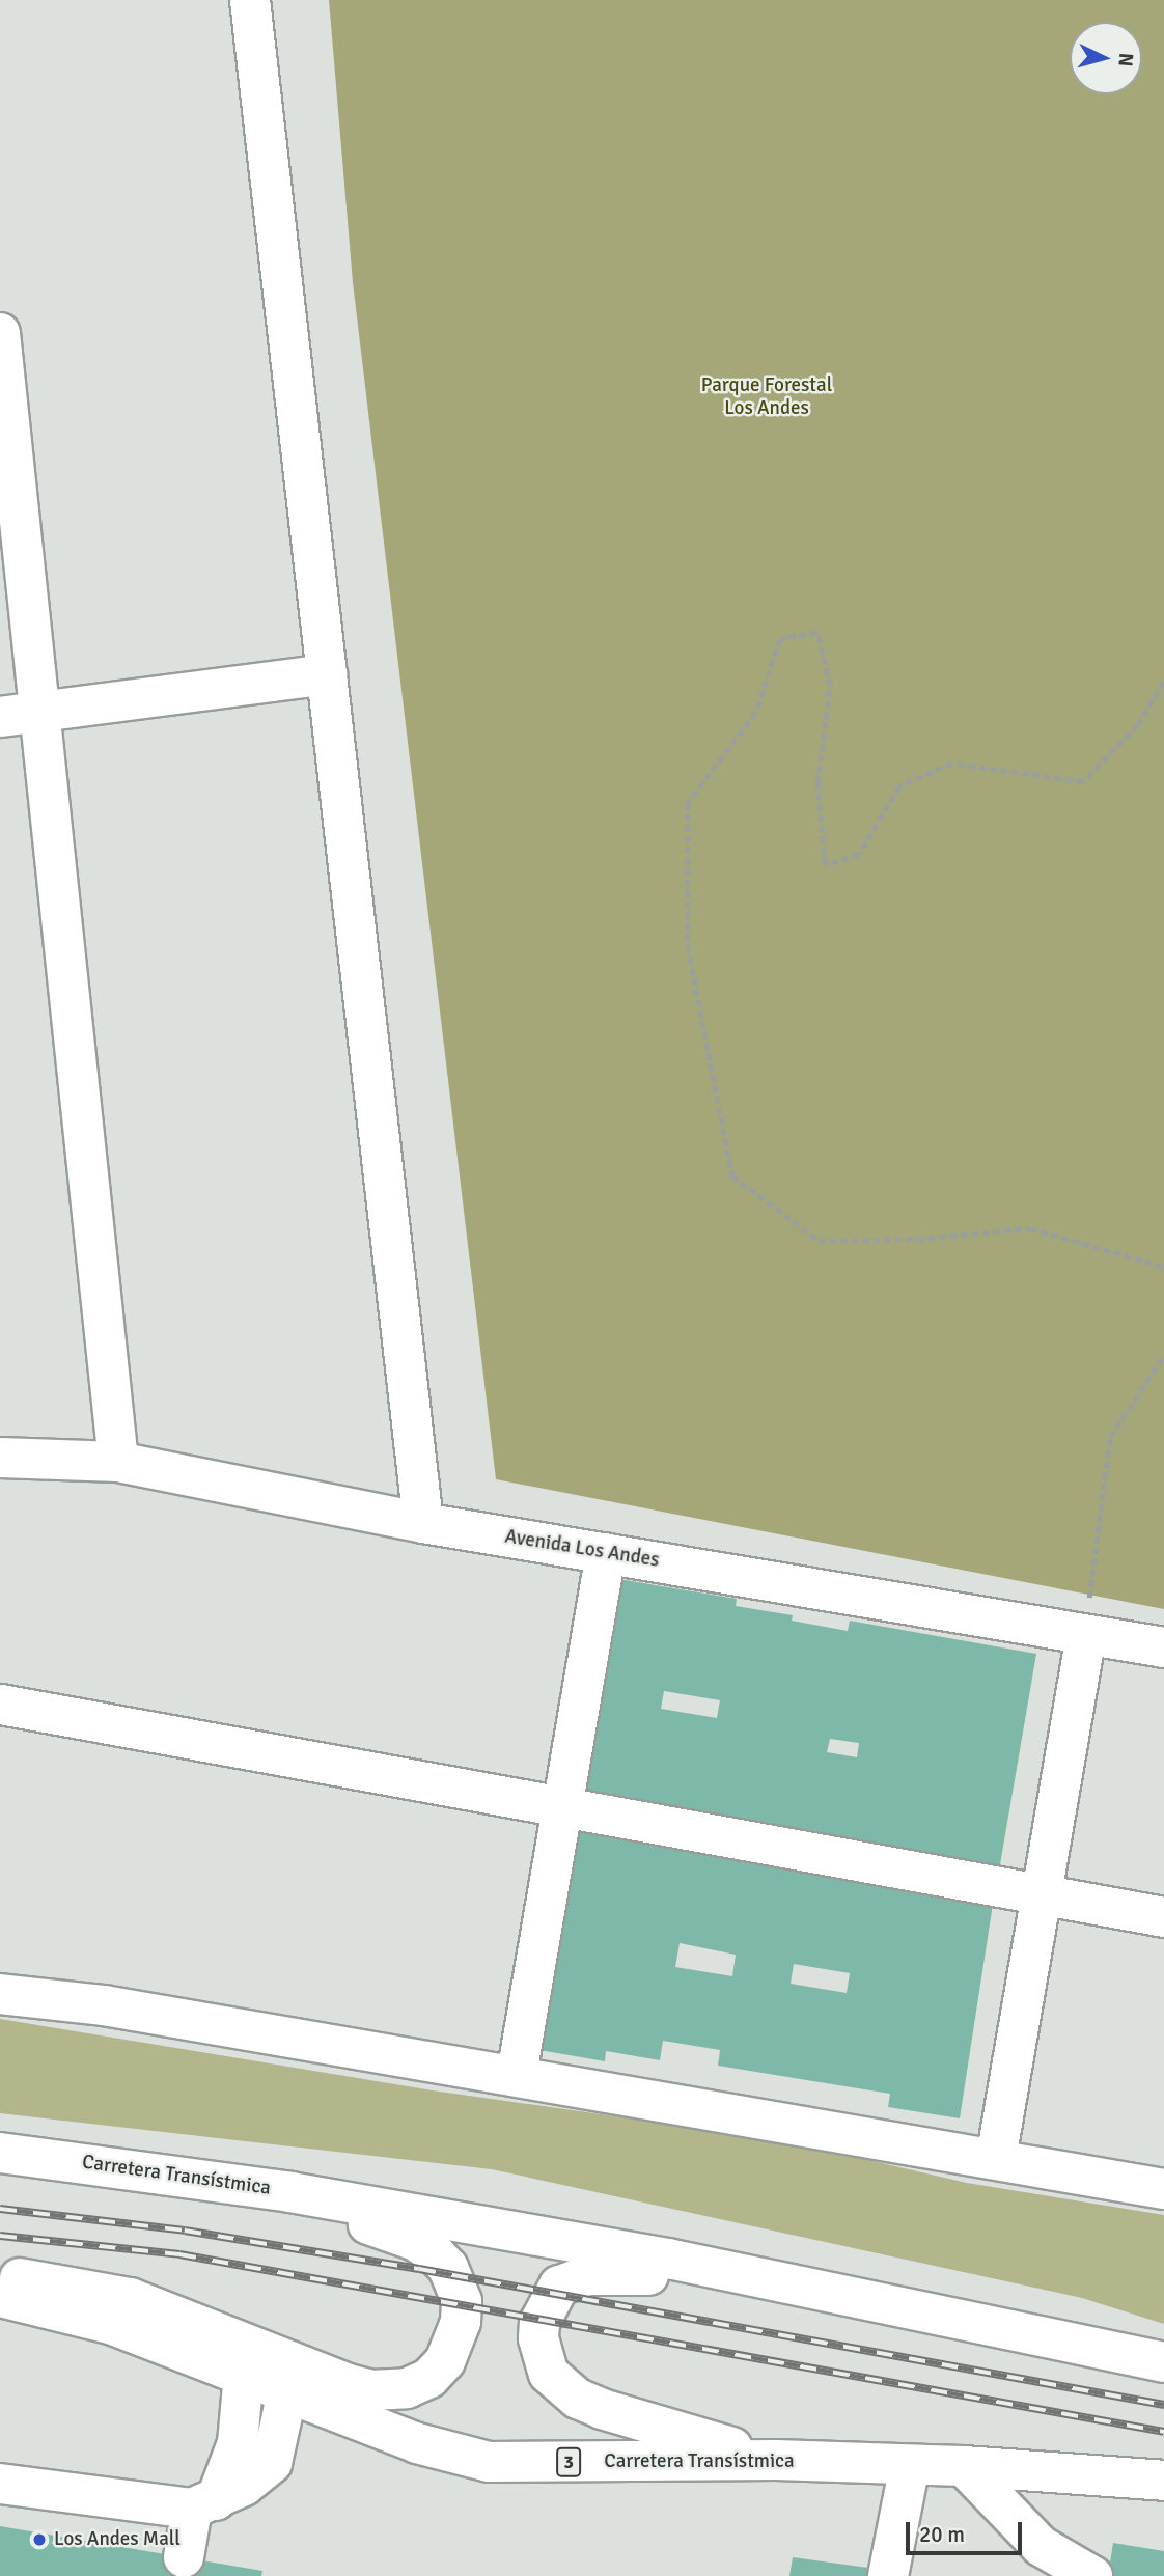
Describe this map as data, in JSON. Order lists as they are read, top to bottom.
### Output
{
  "streets": {
    "street": ["Avenida Los Andes", "Carretera Transístmica", "3"]
  },
  "parks": ["Parque Forestal Los Andes"],
  "places": ["Los Andes Mall"],
  "scale_bar": "20 m",
  "north": "right"
}
